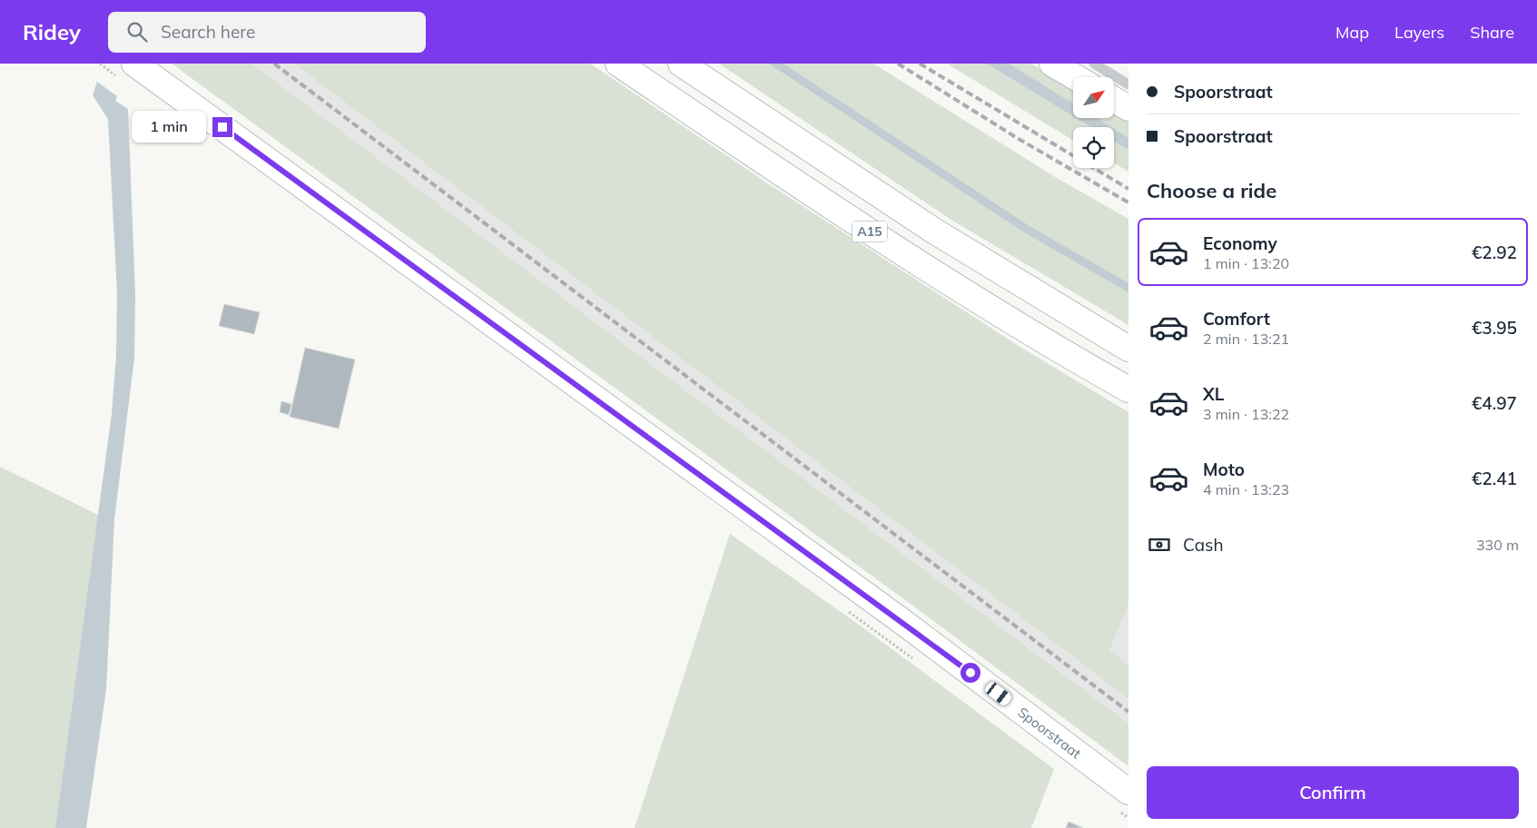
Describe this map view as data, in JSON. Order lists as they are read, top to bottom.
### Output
{
  "streets": {
    "main road": ["A15", "Spoorstraat"]
  },
  "north": "top right",
  "page": {
    "header": "Ridey",
    "search": "Search here",
    "nav": ["Map", "Layers", "Share"],
    "banner": ["Spoorstraat", "Spoorstraat"],
    "bubble": "1 min",
    "heading": "Choose a ride",
    "list": [
      {
        "name": "Economy",
        "note": "1 min · 13:20",
        "value": "€2.92"
      },
      {
        "name": "Comfort",
        "note": "2 min · 13:21",
        "value": "€3.95"
      },
      {
        "name": "XL",
        "note": "3 min · 13:22",
        "value": "€4.97"
      },
      {
        "name": "Moto",
        "note": "4 min · 13:23",
        "value": "€2.41"
      }
    ],
    "pay": ["Cash", "330 m"],
    "buttons": "Confirm"
  }
}
